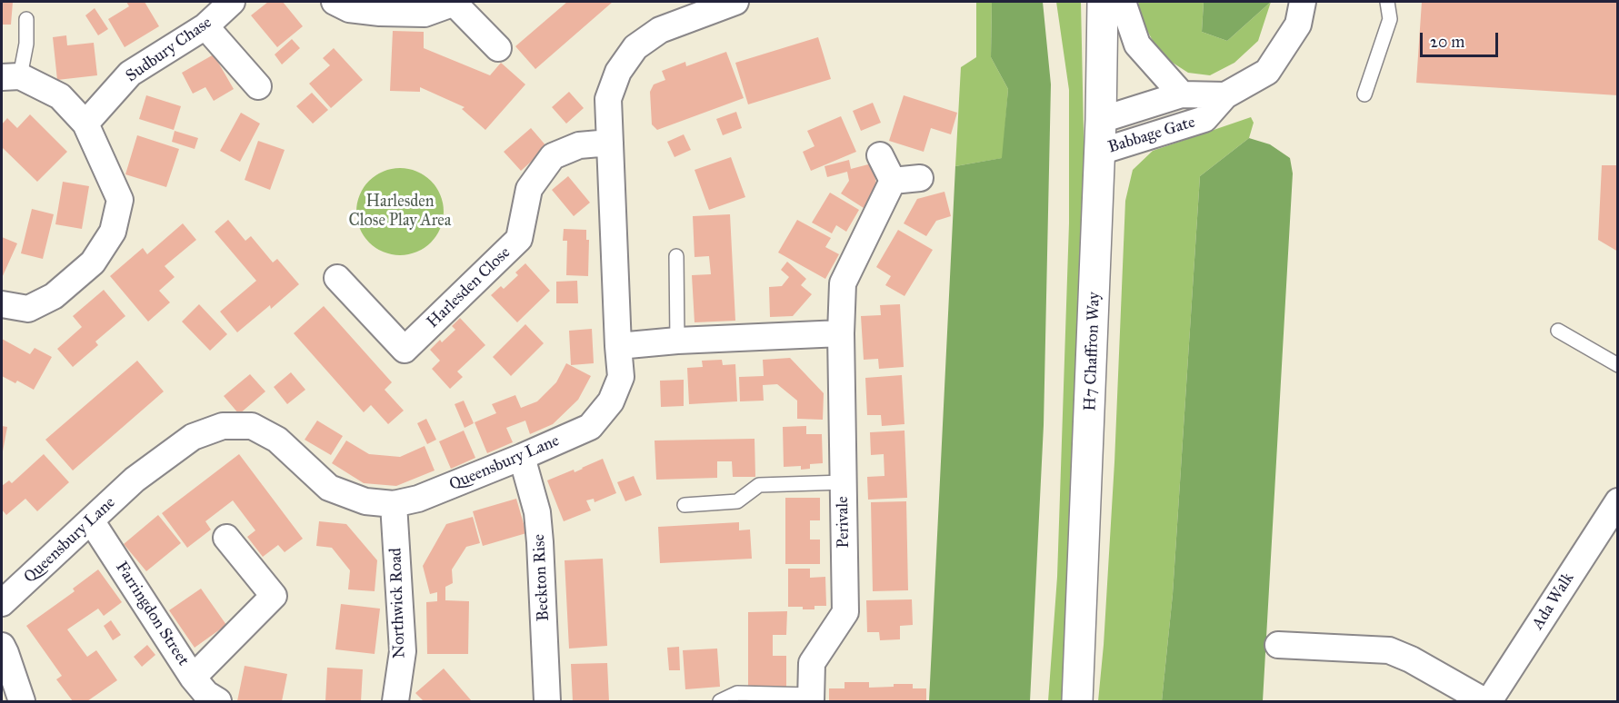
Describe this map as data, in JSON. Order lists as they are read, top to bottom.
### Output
{
  "streets": {
    "street": [
      "Sudbury Chase",
      "Babbage Gate",
      "Harlesden Close",
      "H7 Chaffron Way",
      "Queensbury Lane",
      "Perivale",
      "Beckton Rise",
      "Ada Walk",
      "Northwick Road",
      "Farringdon Street"
    ]
  },
  "crossings": [
    ["Babbage Gate", "H7 Chaffron Way"],
    ["Harlesden Close", "Queensbury Lane"],
    ["Queensbury Lane", "Beckton Rise"],
    ["Queensbury Lane", "Northwick Road"],
    ["Queensbury Lane", "Farringdon Street"]
  ],
  "parks": ["Harlesden Close Play Area"],
  "scale_bar": "20 m"
}
